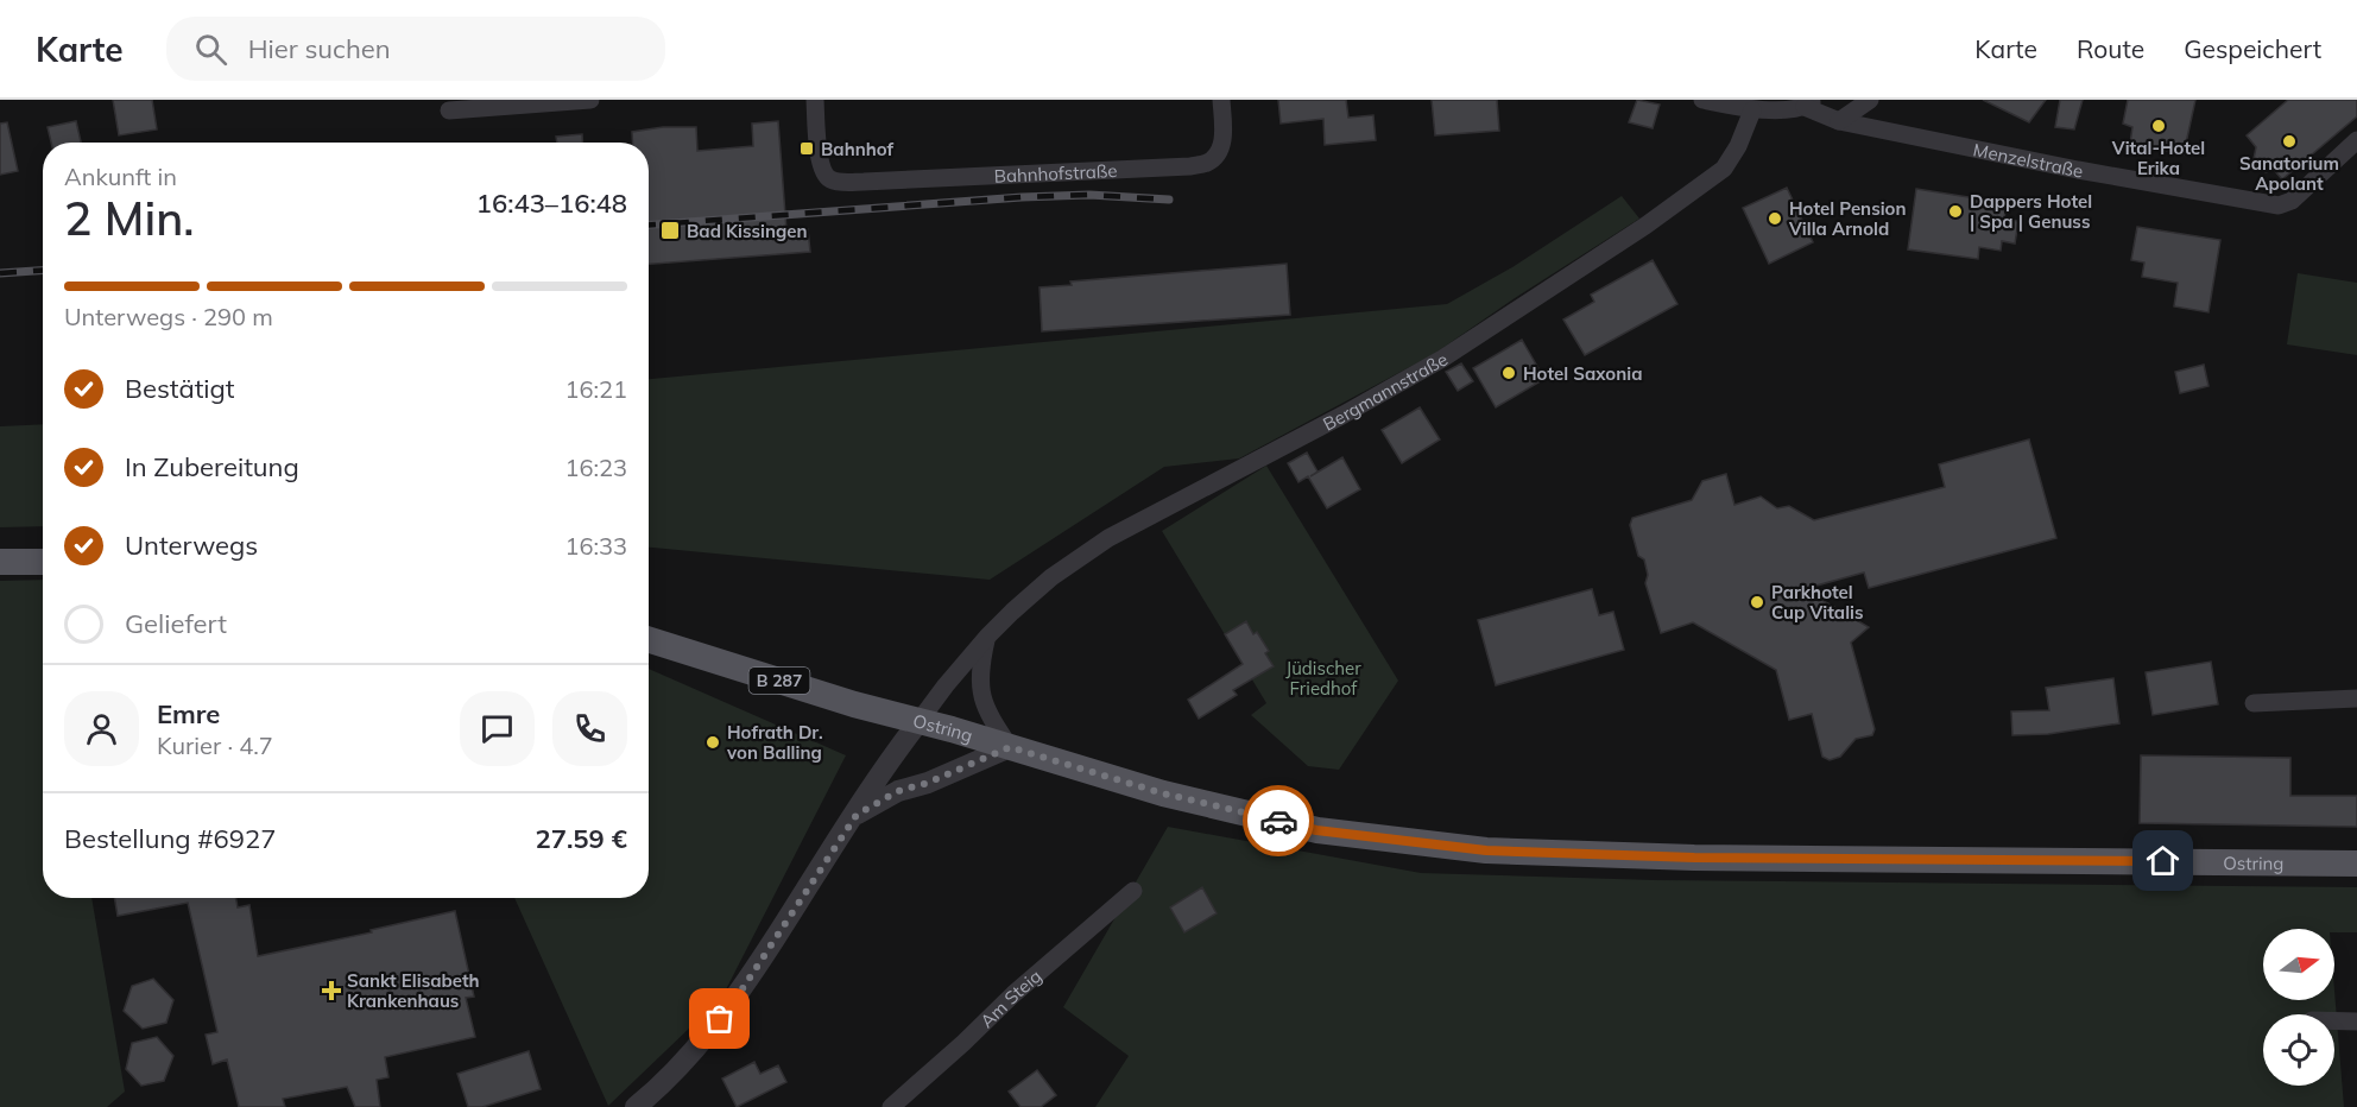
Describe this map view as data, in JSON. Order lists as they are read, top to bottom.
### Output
{
  "streets": {
    "main road": ["B 287", "Ostring"],
    "street": [
      "Menzelstraße",
      "Bahnhofstraße",
      "Bergmannstraße",
      "Am Steig"
    ]
  },
  "crossings": [
    ["Bergmannstraße", "Ostring"]
  ],
  "parks": ["Jüdischer Friedhof"],
  "places": {
    "other": [
      "Vital-Hotel Erika",
      "Sanatorium Apolant",
      "Dappers Hotel | Spa | Genuss",
      "Hotel Pension Villa Arnold",
      "Hotel Saxonia",
      "Parkhotel Cup Vitalis",
      "Hofrath Dr. von Balling"
    ],
    "transit": ["Bahnhof", "Bad Kissingen"],
    "health": ["Sankt Elisabeth Krankenhaus"]
  },
  "north": "right",
  "page": {
    "header": "Karte",
    "search": "Hier suchen",
    "nav": ["Karte", "Route", "Gespeichert"],
    "heading": ["2 Min.", "Ankunft in", "16:43–16:48"],
    "panel": [
      "Emre",
      "Kurier · 4.7",
      "Bestellung #6927",
      "27.59 €"
    ],
    "bar": "Unterwegs · 290 m",
    "list": [
      ["Bestätigt", "16:21"],
      ["In Zubereitung", "16:23"],
      ["Unterwegs", "16:33"],
      "Geliefert"
    ]
  }
}
